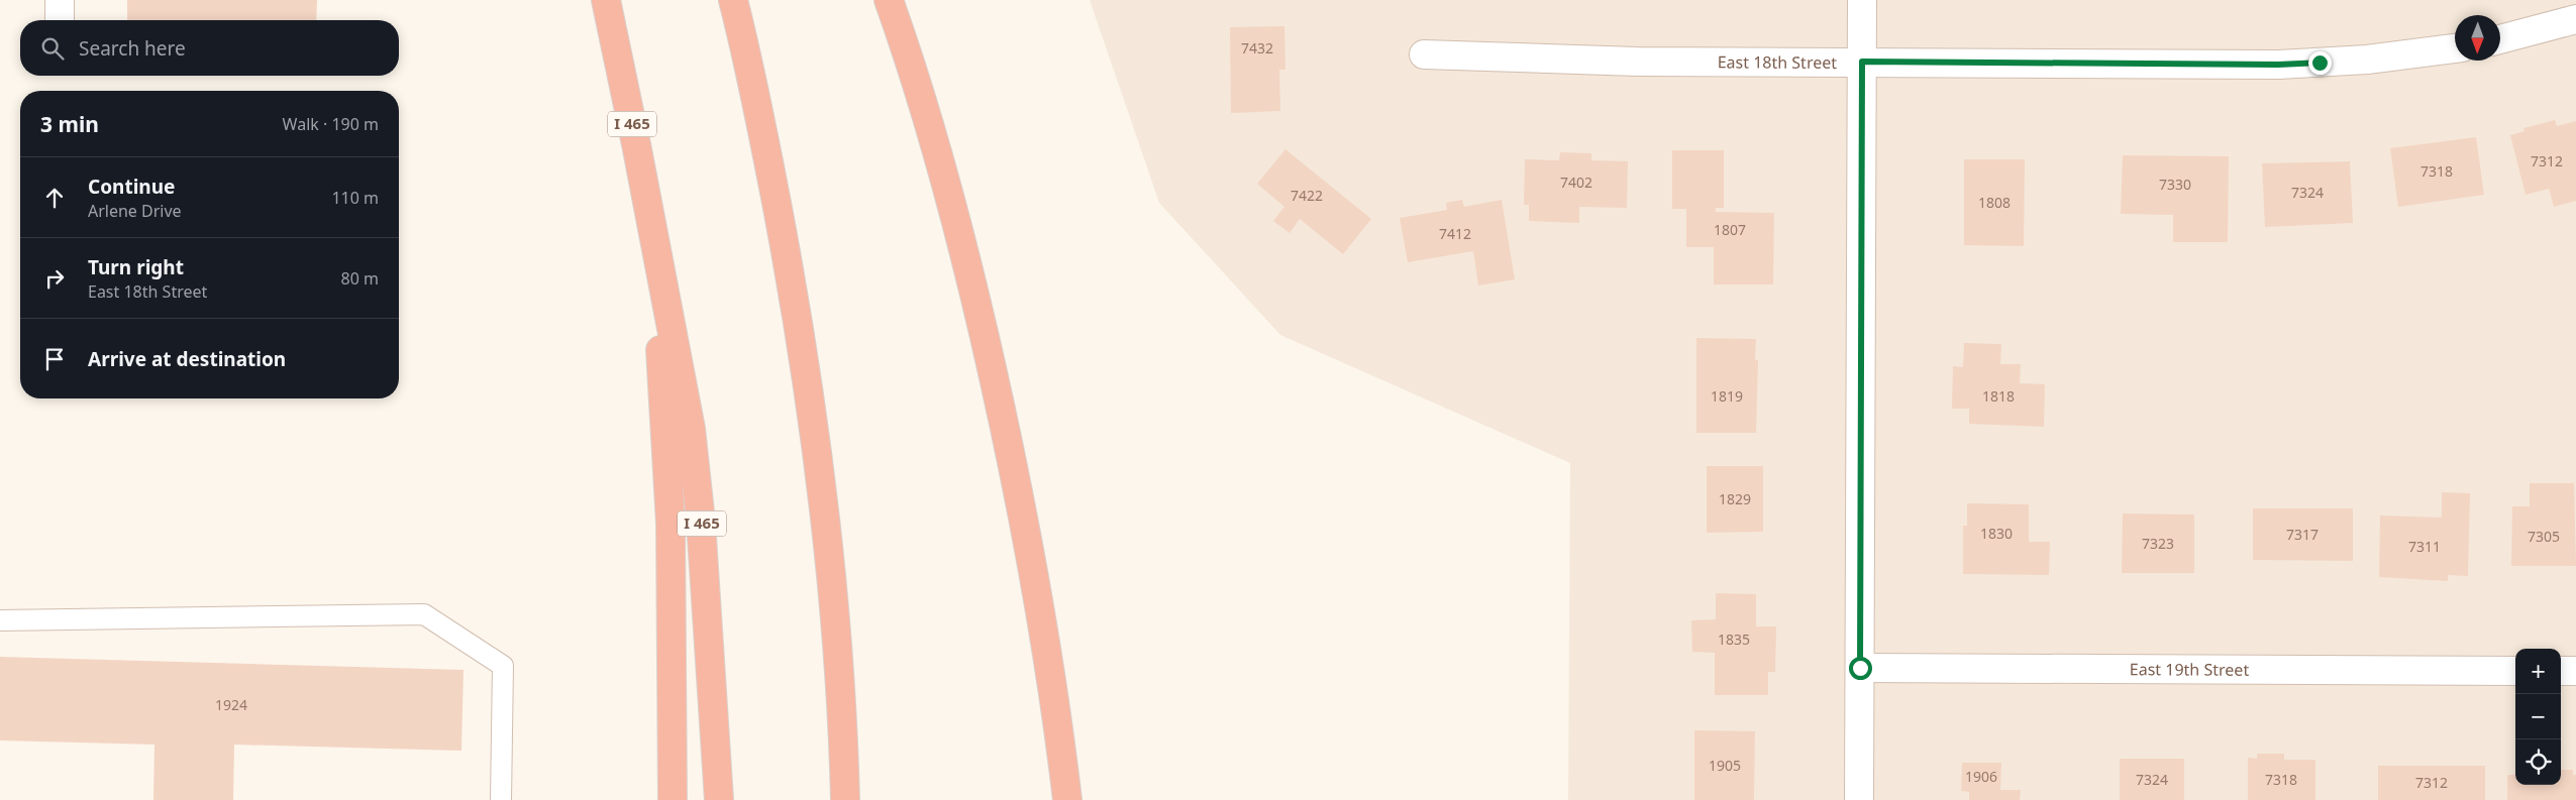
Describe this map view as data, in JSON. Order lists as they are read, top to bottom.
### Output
{
  "streets": {
    "highway": ["I 465"],
    "street": ["East 18th Street", "East 19th Street"]
  },
  "house_numbers": [
    "7432",
    "7312",
    "7318",
    "7402",
    "7330",
    "7324",
    "7422",
    "1808",
    "1807",
    "7412",
    "1819",
    "1818",
    "1829",
    "1830",
    "7317",
    "7305",
    "7323",
    "7311",
    "1835",
    "1924",
    "1905",
    "1906",
    "7324",
    "7318",
    "7312"
  ],
  "north": "bottom",
  "page": {
    "search": "Search here",
    "heading": ["3 min", "Walk · 190 m"],
    "list": [
      ["Continue", "Arlene Drive", "110 m"],
      ["Turn right", "East 18th Street", "80 m"],
      "Arrive at destination"
    ],
    "map_buttons": ["+", "−"]
  }
}
